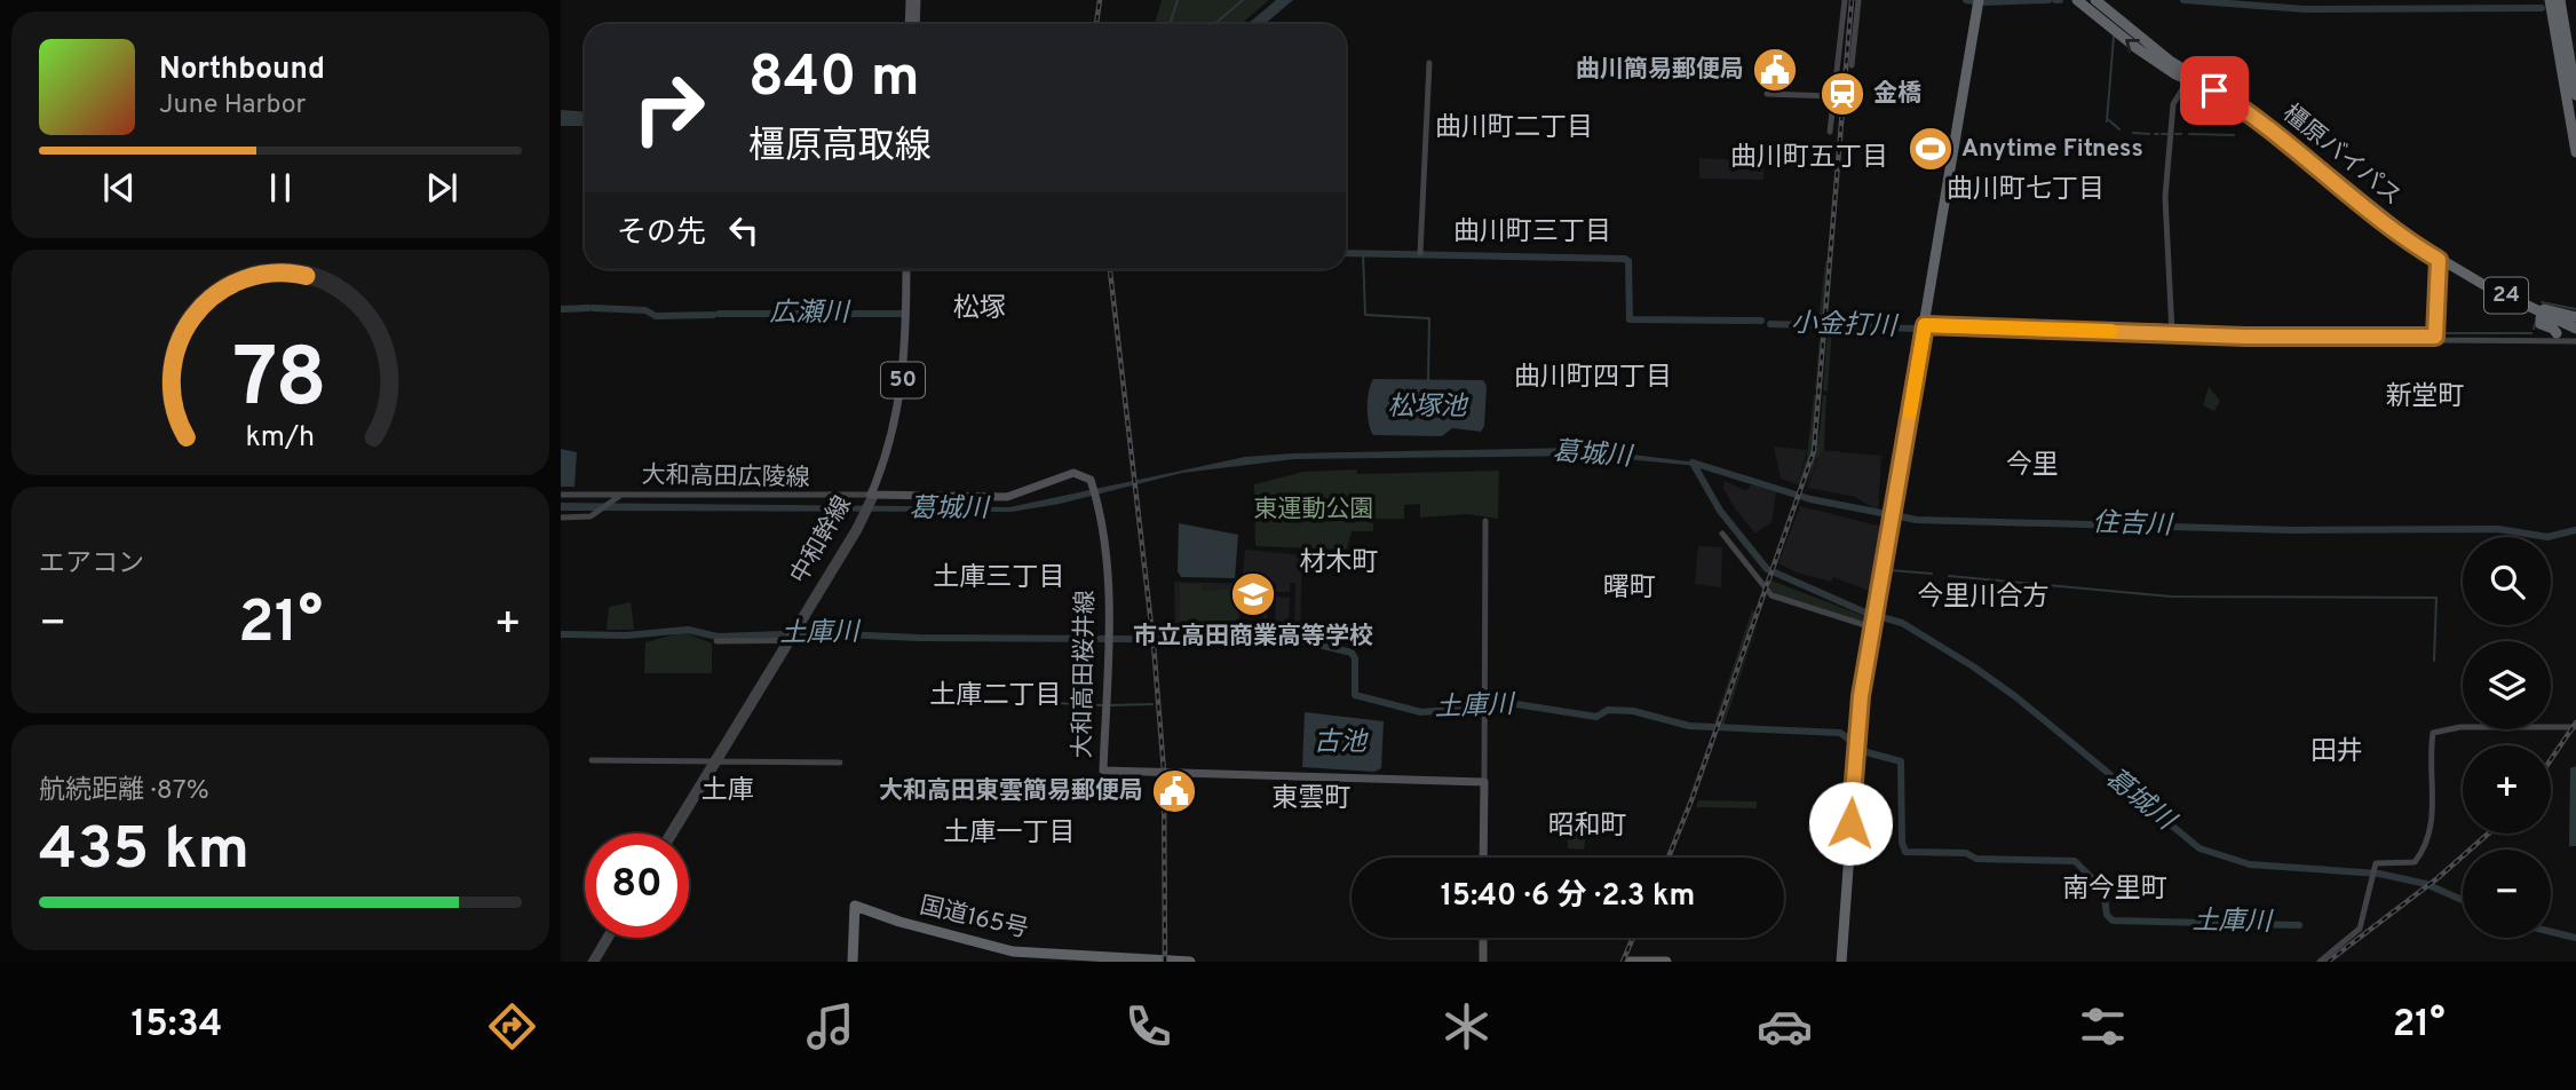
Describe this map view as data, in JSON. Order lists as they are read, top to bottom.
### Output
{
  "streets": {
    "highway": ["橿原バイパス", "24", "国道165号"],
    "main road": [
      "50",
      "大和高田広陵線",
      "中和幹線",
      "大和高田桜井線"
    ]
  },
  "crossings": [
    ["大和高田広陵線", "中和幹線"],
    ["大和高田広陵線", "大和高田桜井線"],
    ["中和幹線", "大和高田桜井線"]
  ],
  "districts": [
    "曲川町二丁目",
    "曲川町五丁目",
    "曲川町七丁目",
    "曲川町三丁目",
    "松塚",
    "曲川町四丁目",
    "新堂町",
    "今里",
    "材木町",
    "土庫三丁目",
    "曙町",
    "今里川合方",
    "土庫二丁目",
    "田井",
    "土庫",
    "東雲町",
    "昭和町",
    "土庫一丁目",
    "南今里町"
  ],
  "water": [
    "広瀬川",
    "小金打川",
    "松塚池",
    "葛城川",
    "住吉川",
    "土庫川",
    "古池"
  ],
  "parks": ["東運動公園"],
  "places": {
    "public building": ["曲川簡易郵便局", "大和高田東雲簡易郵便局"],
    "station": ["金橋"],
    "sports": ["Anytime Fitness"],
    "school or university": ["市立高田商業高等学校"]
  },
  "page": {
    "turn": ["840 m", "橿原高取線"],
    "song": ["Northbound", "June Harbor"],
    "then": "その先",
    "tile": [
      "エアコン",
      ["航続距離 · 87%", "435 km"]
    ],
    "map_buttons": ["+", "−"],
    "heat": ["−", "21°", "+"],
    "limit": "80",
    "trip": "15:40 · 6 分 · 2.3 km",
    "tabs": ["15:34", "21°"],
    "gauge": ["78", "km/h"]
  }
}
